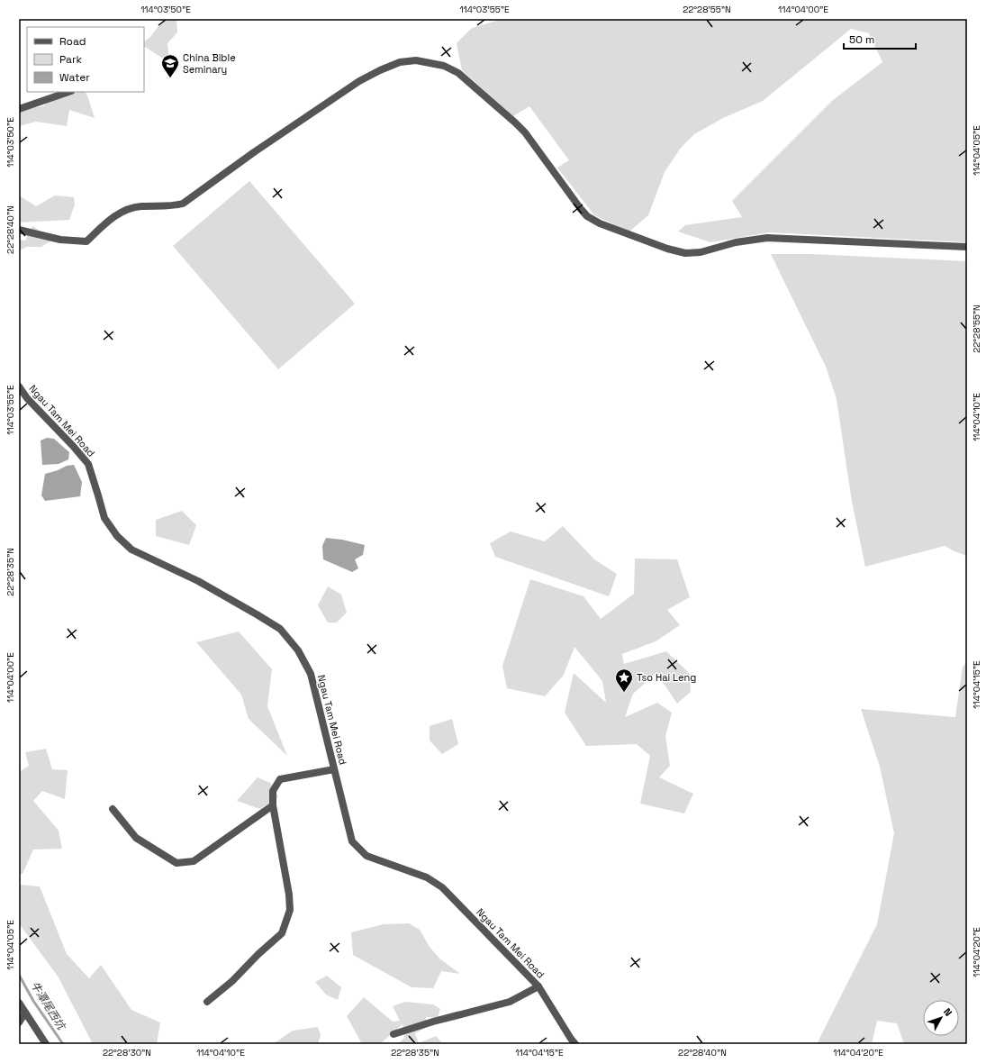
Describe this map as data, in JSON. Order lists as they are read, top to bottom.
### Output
{
  "streets": {
    "street": ["Ngau Tam Mei Road"]
  },
  "water": ["牛潭尾西坑"],
  "places": {
    "school or university": ["China Bible Seminary"],
    "place": ["Tso Hai Leng"]
  },
  "legend": ["Road", "Park", "Water"],
  "scale_bar": "50 m",
  "north": "top right",
  "coordinates": [
    "114°03'50\"E",
    "114°03'55\"E",
    "22°28'55\"N",
    "114°04'00\"E",
    "114°04'05\"E",
    "22°28'40\"N",
    "114°04'10\"E",
    "22°28'35\"N",
    "114°04'15\"E",
    "114°04'20\"E",
    "22°28'30\"N"
  ]
}
